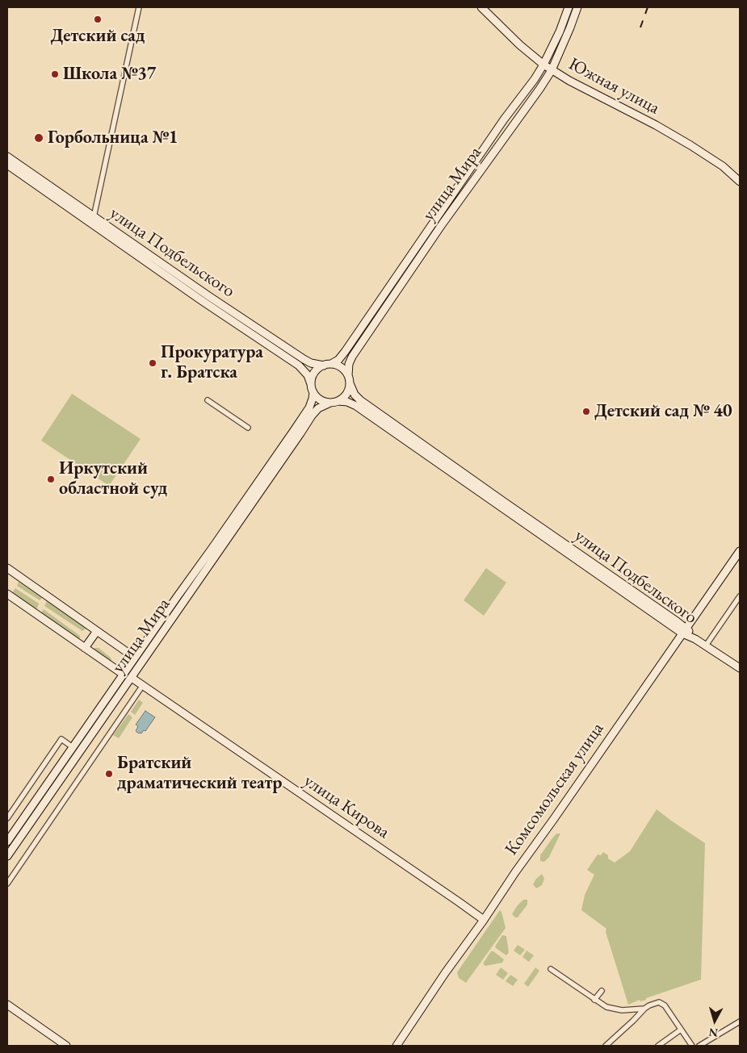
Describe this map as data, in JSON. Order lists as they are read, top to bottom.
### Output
{
  "streets": {
    "main road": [
      "Южная улица",
      "улица Мира",
      "улица Подбельского",
      "Комсомольская улица",
      "улица Кирова"
    ]
  },
  "crossings": [
    ["Южная улица", "улица Мира"],
    ["улица Мира", "улица Подбельского"],
    ["улица Мира", "улица Кирова"],
    ["улица Подбельского", "Комсомольская улица"],
    ["Комсомольская улица", "улица Кирова"]
  ],
  "places": [
    "Детский сад",
    "Школа №37",
    "Горбольница №1",
    "Прокуратура г. Братска",
    "Детский сад № 40",
    "Иркутский областной суд",
    "Братский драматический театр"
  ],
  "north": "bottom"
}
